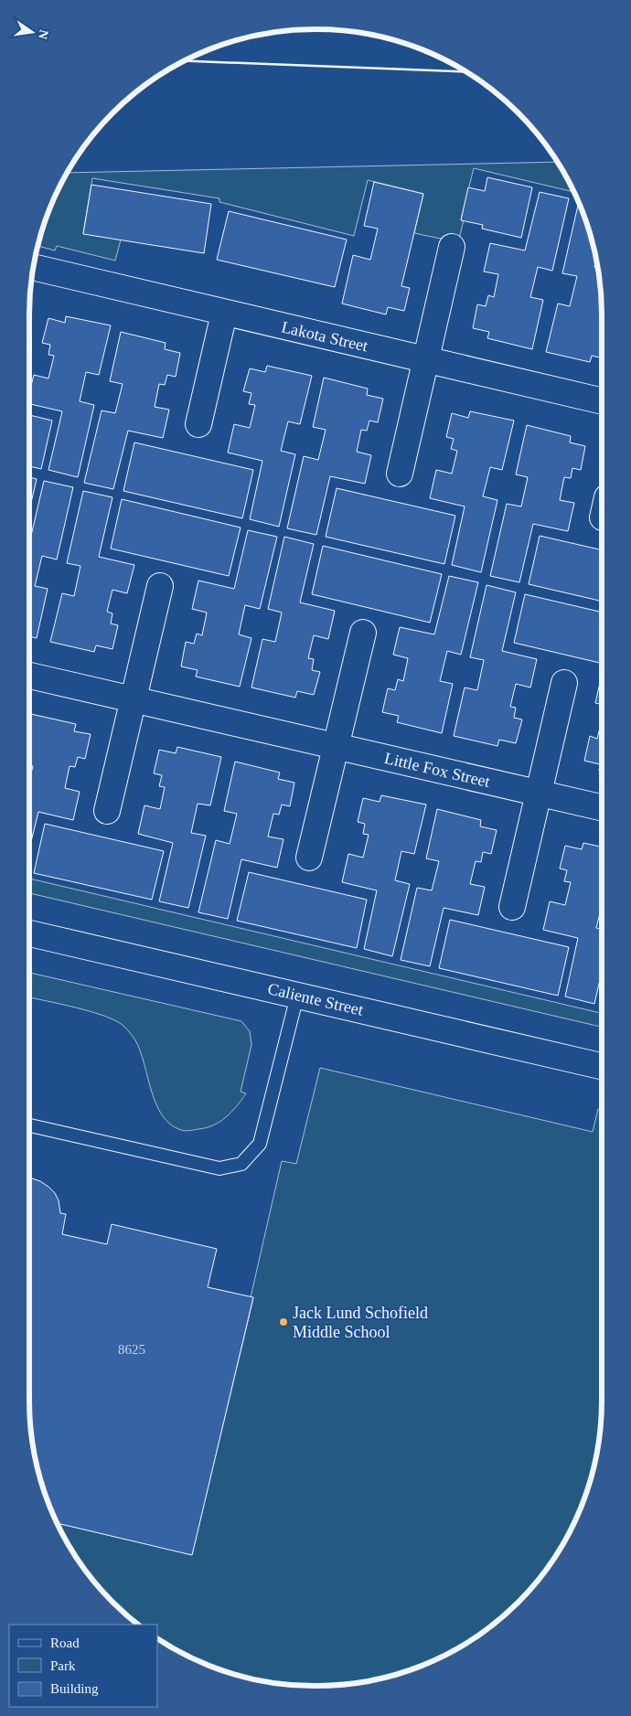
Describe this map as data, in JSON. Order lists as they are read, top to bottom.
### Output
{
  "streets": {
    "street": ["Lakota Street", "Little Fox Street", "Caliente Street"]
  },
  "places": ["Jack Lund Schofield Middle School"],
  "house_numbers": ["8625"],
  "legend": ["Road", "Park", "Building"],
  "north": "right"
}
